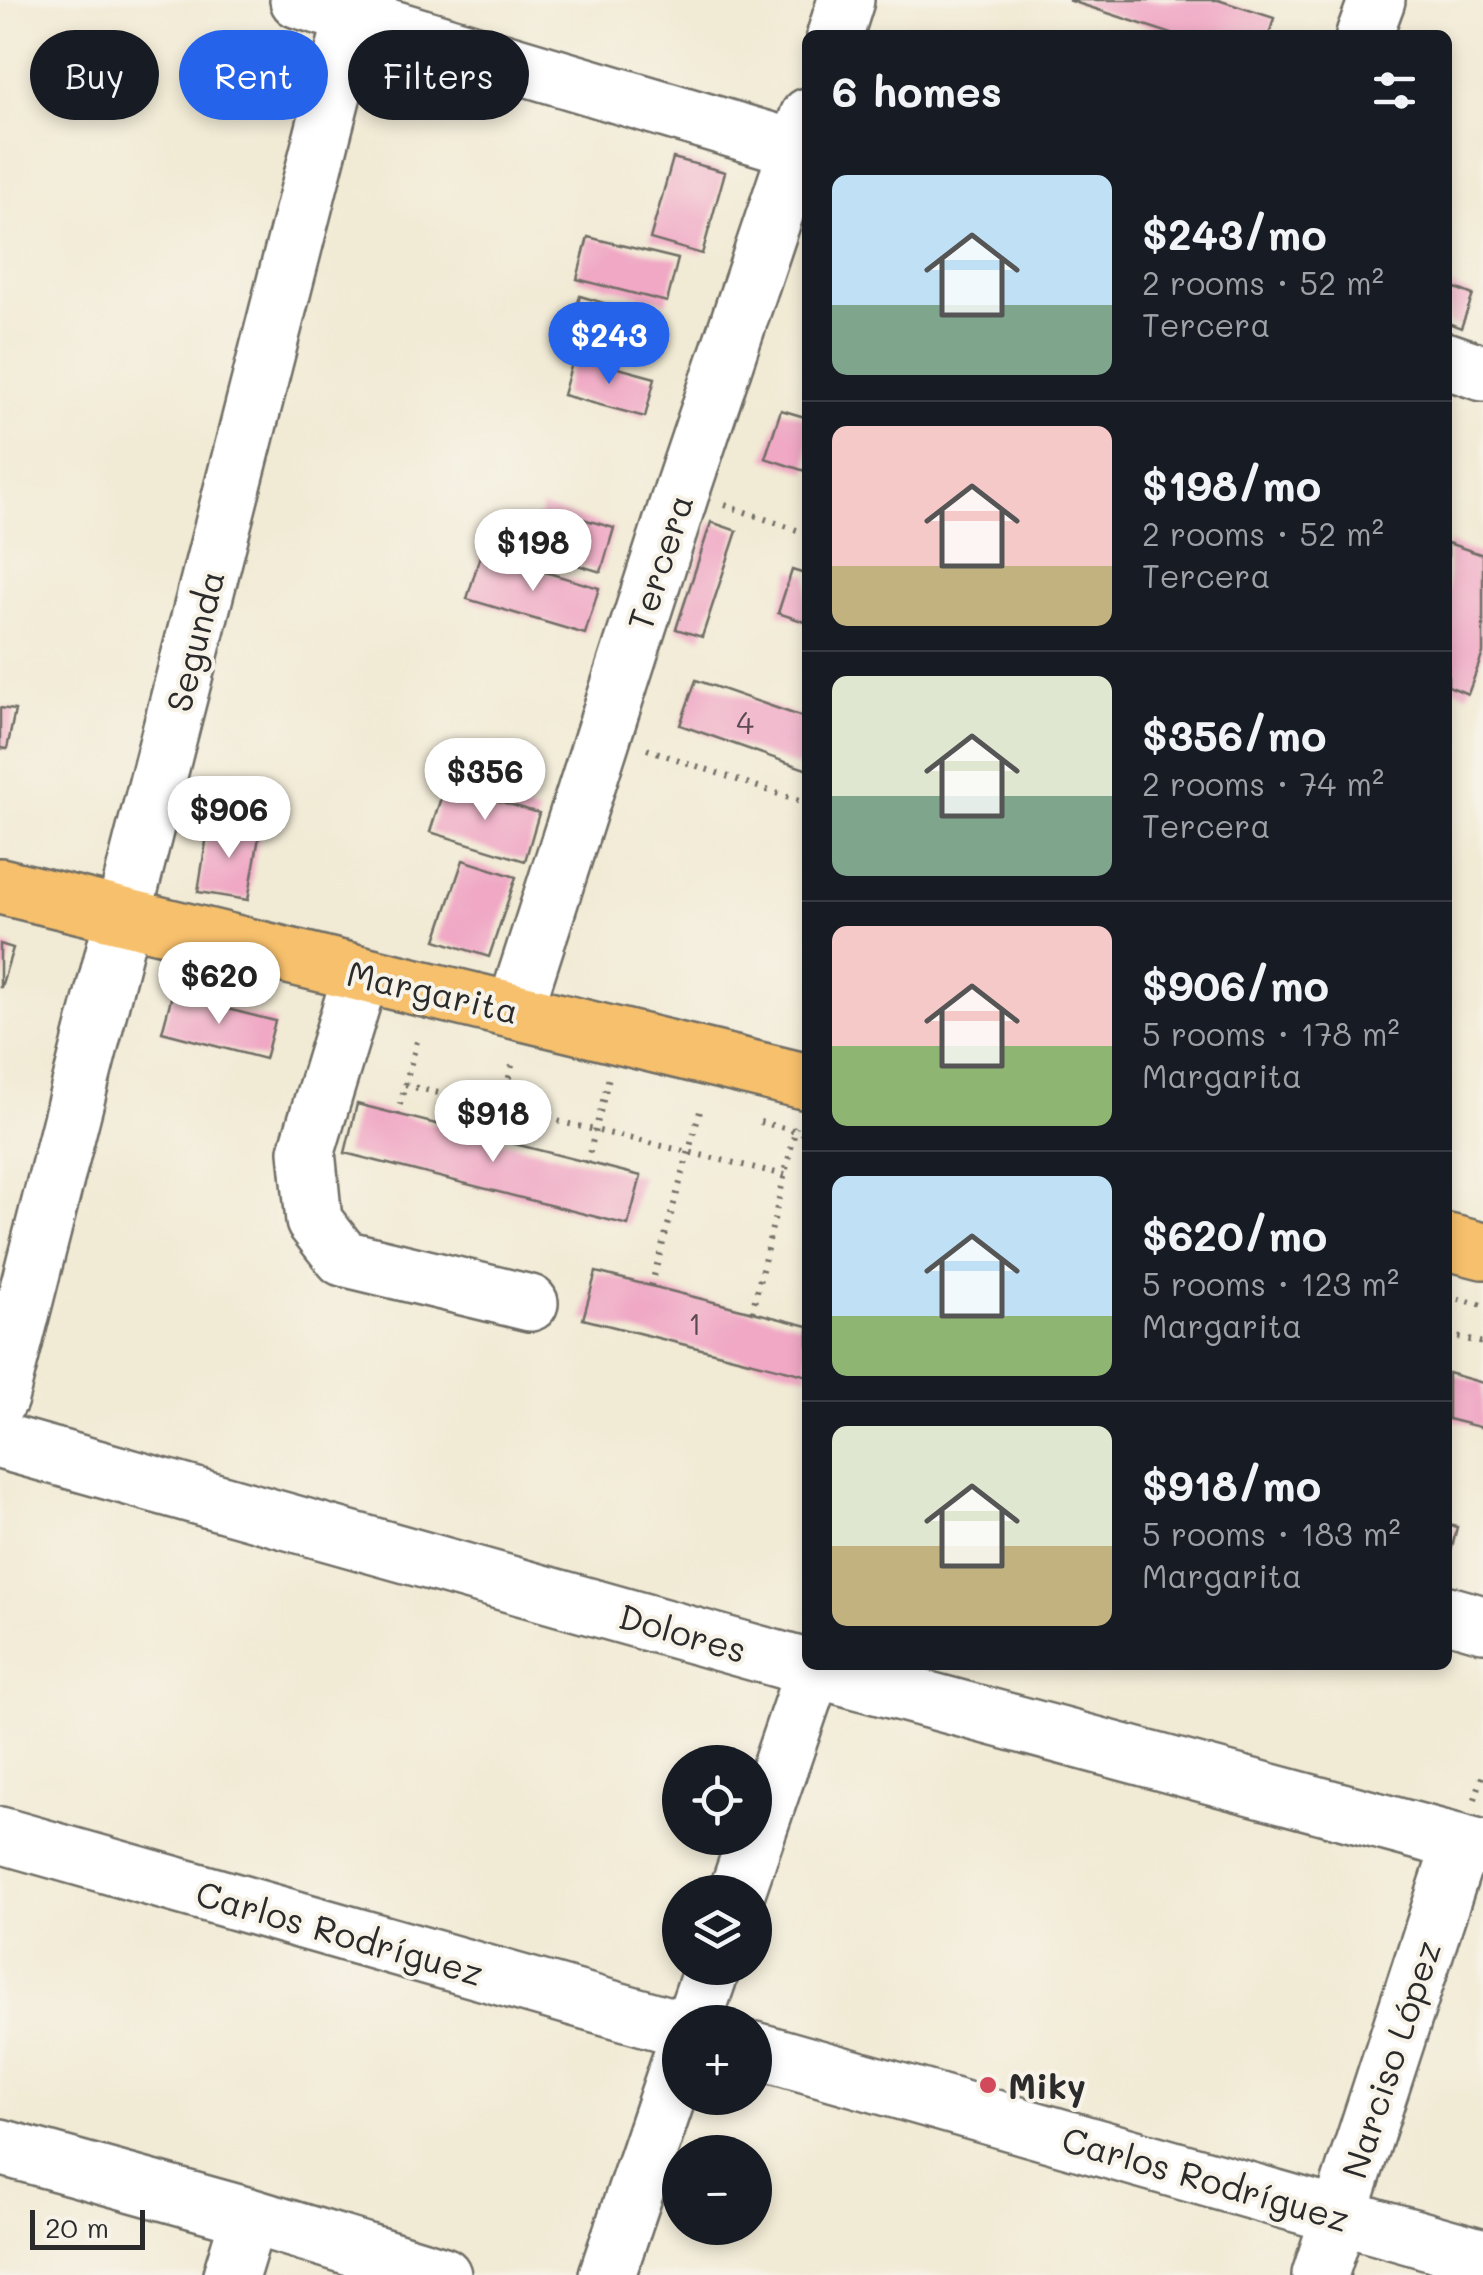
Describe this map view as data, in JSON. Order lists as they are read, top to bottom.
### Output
{
  "streets": {
    "main road": ["Margarita"],
    "street": [
      "Tercera",
      "Segunda",
      "Dolores",
      "Carlos Rodríguez",
      "Narciso López"
    ]
  },
  "crossings": [
    ["Tercera", "Margarita"],
    ["Segunda", "Margarita"],
    ["Dolores", "Narciso López"],
    ["Carlos Rodríguez", "Narciso López"]
  ],
  "places": ["Miky"],
  "house_numbers": ["4", "1"],
  "scale_bar": "20 m",
  "page": {
    "chip": ["Buy", "Rent", "Filters"],
    "heading": "6 homes",
    "list": [
      {
        "name": "$243/mo",
        "note": "2 rooms · 52 m² · Tercera"
      },
      {
        "name": "$198/mo",
        "note": "2 rooms · 52 m² · Tercera"
      },
      {
        "name": "$356/mo",
        "note": "2 rooms · 74 m² · Tercera"
      },
      {
        "name": "$906/mo",
        "note": "5 rooms · 178 m² · Margarita"
      },
      {
        "name": "$620/mo",
        "note": "5 rooms · 123 m² · Margarita"
      },
      {
        "name": "$918/mo",
        "note": "5 rooms · 183 m² · Margarita"
      }
    ],
    "price": [
      "$243",
      "$198",
      "$356",
      "$906",
      "$620",
      "$918"
    ],
    "map_buttons": ["+", "−"],
    "scale": "20 m"
  }
}
